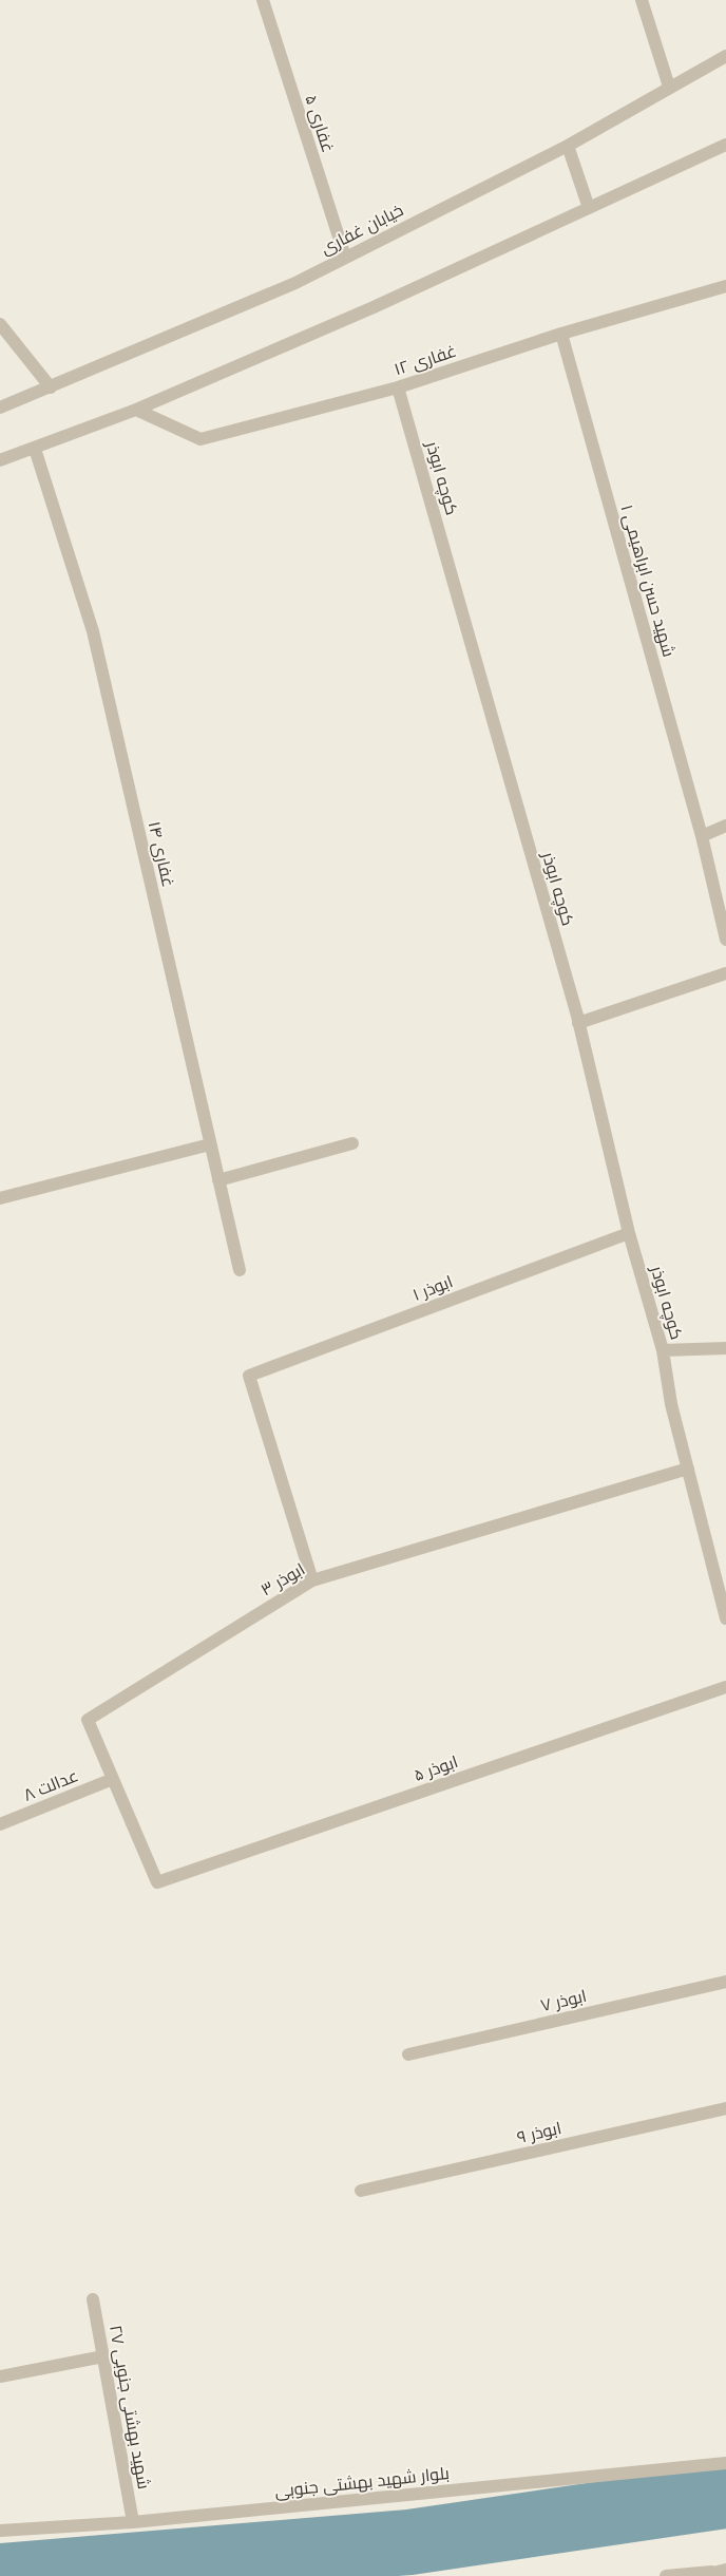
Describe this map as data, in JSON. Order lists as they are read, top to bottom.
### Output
{
  "streets": {
    "street": [
      "غفاری ۵",
      "خیابان غفاری",
      "غفاری ۱۲",
      "کوچه ابوذر",
      "شهید حسن ابراهیمی ۱",
      "غفاری ۱۴",
      "ابوذر ۱",
      "ابوذر ۳",
      "ابوذر ۵",
      "عدالت ۸",
      "ابوذر ۷",
      "ابوذر ۹",
      "شهید بهشتی جنوبی ۲۷",
      "بلوار شهید بهشتی جنوبی"
    ]
  },
  "crossings": [
    ["غفاری ۵", "خیابان غفاری"],
    ["غفاری ۱۲", "کوچه ابوذر"],
    ["غفاری ۱۲", "شهید حسن ابراهیمی ۱"],
    ["کوچه ابوذر", "ابوذر ۱"],
    ["کوچه ابوذر", "ابوذر ۳"],
    ["ابوذر ۱", "ابوذر ۳"],
    ["ابوذر ۳", "ابوذر ۵"],
    ["ابوذر ۳", "عدالت ۸"],
    ["شهید بهشتی جنوبی ۲۷", "بلوار شهید بهشتی جنوبی"]
  ]
}
